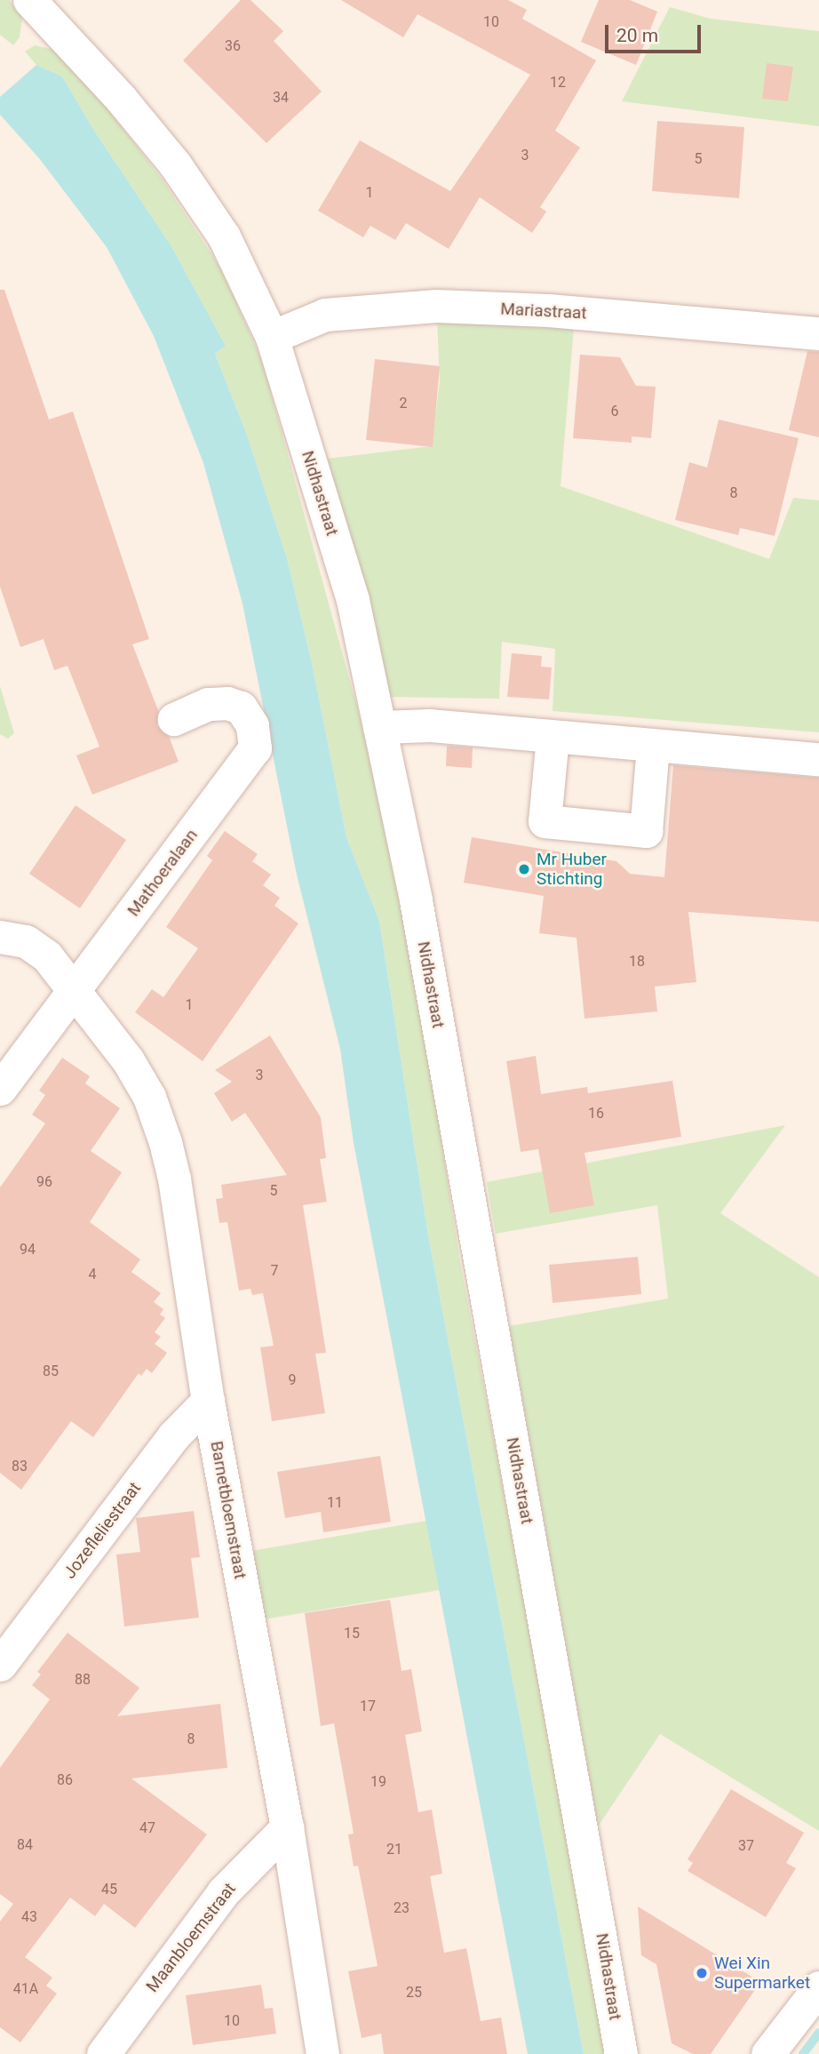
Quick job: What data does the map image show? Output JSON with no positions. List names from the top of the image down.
{
  "streets": {
    "street": [
      "Mariastraat",
      "Nidhastraat",
      "Mathoeralaan",
      "Barnetbloemstraat",
      "Jozefleliestraat",
      "Maanbloemstraat"
    ]
  },
  "crossings": [
    ["Mariastraat", "Nidhastraat"],
    ["Mathoeralaan", "Barnetbloemstraat"],
    ["Barnetbloemstraat", "Jozefleliestraat"],
    ["Barnetbloemstraat", "Maanbloemstraat"]
  ],
  "places": ["Mr Huber Stichting", "Wei Xin Supermarket"],
  "house_numbers": [
    "10",
    "36",
    "12",
    "34",
    "3",
    "5",
    "1",
    "2",
    "6",
    "8",
    "18",
    "1",
    "3",
    "16",
    "96",
    "5",
    "94",
    "7",
    "4",
    "85",
    "9",
    "83",
    "11",
    "15",
    "88",
    "17",
    "8",
    "86",
    "19",
    "47",
    "84",
    "37",
    "21",
    "45",
    "23",
    "43",
    "41A",
    "25",
    "10"
  ],
  "scale_bar": "20 m"
}
